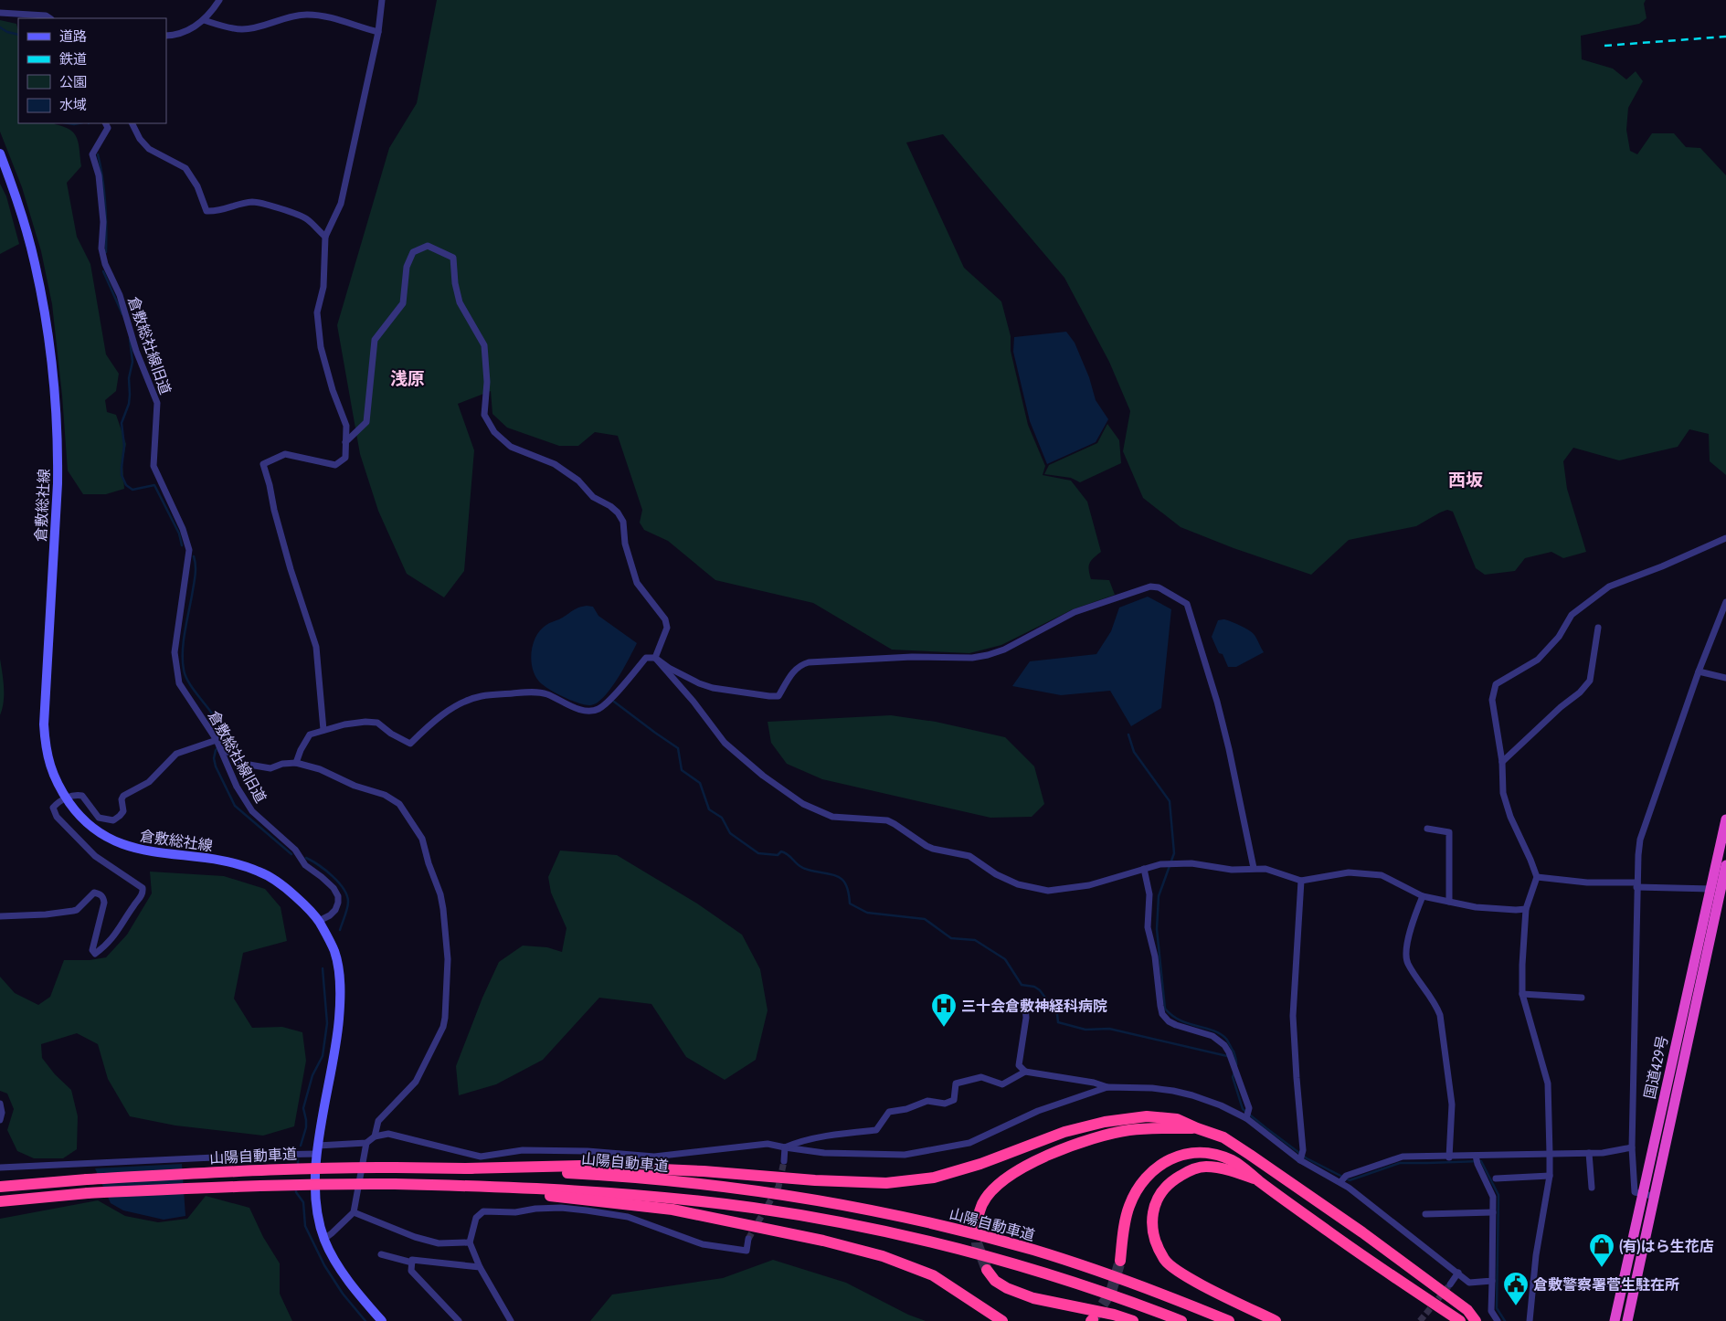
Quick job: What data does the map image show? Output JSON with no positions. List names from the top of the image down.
{
  "streets": {
    "highway": ["国道429号", "山陽自動車道"],
    "main road": ["倉敷総社線"],
    "street": ["倉敷総社線旧道"]
  },
  "crossings": [
    ["倉敷総社線旧道", "倉敷総社線"]
  ],
  "districts": ["浅原", "西坂"],
  "places": {
    "hospital": ["三十会倉敷神経科病院"],
    "shop": ["(有)はら生花店"],
    "public building": ["倉敷警察署菅生駐在所"]
  },
  "legend": [
    "道路",
    "鉄道",
    "公園",
    "水域"
  ]
}
